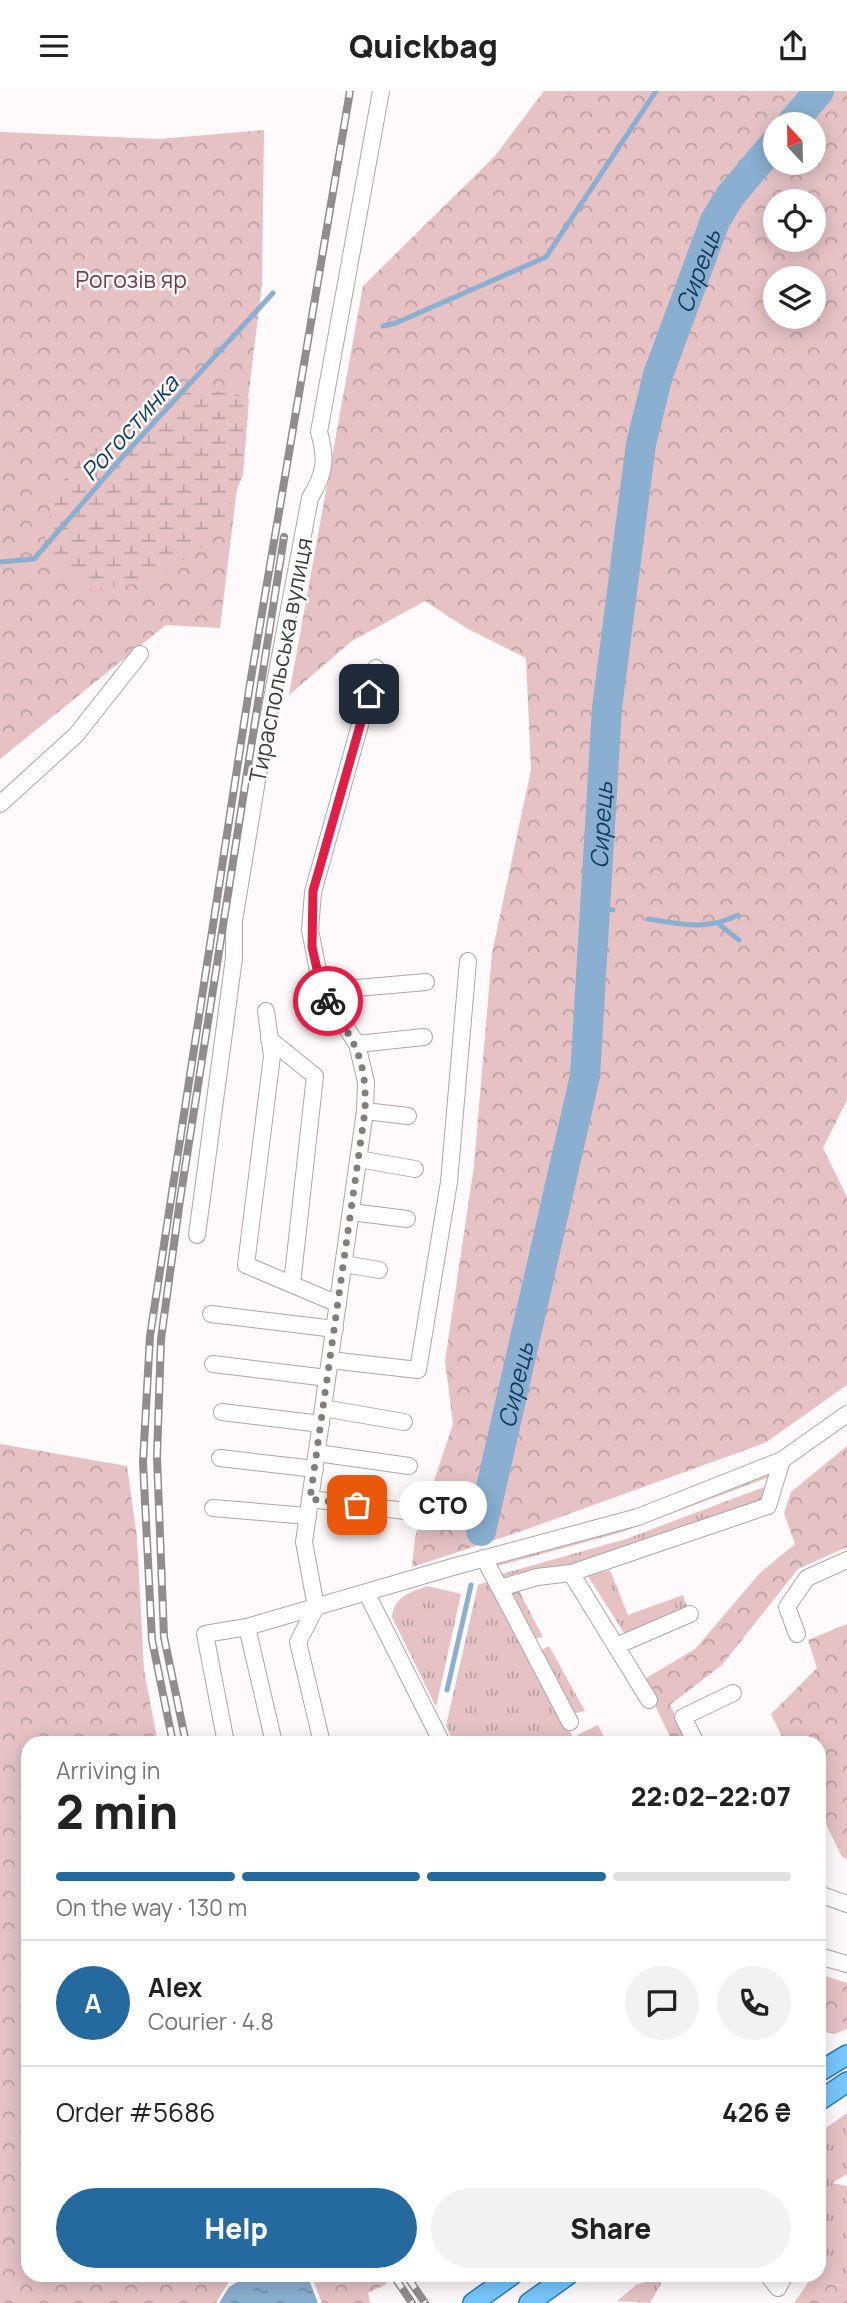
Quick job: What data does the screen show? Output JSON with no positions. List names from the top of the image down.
{
  "streets": {
    "street": ["Тираспольська вулиця"]
  },
  "water": ["Сирець", "Рогостинка"],
  "parks": ["Рогозів яр"],
  "places": ["СТО"],
  "north": "top",
  "page": {
    "header": "Quickbag",
    "bubble": "СТО",
    "heading": ["2 min", "Arriving in", "22:02–22:07"],
    "panel": [
      "Alex",
      "Courier · 4.8",
      "Order #5686",
      "426 ₴"
    ],
    "bar": "On the way · 130 m",
    "round": "A",
    "buttons": ["Help", "Share"]
  }
}
